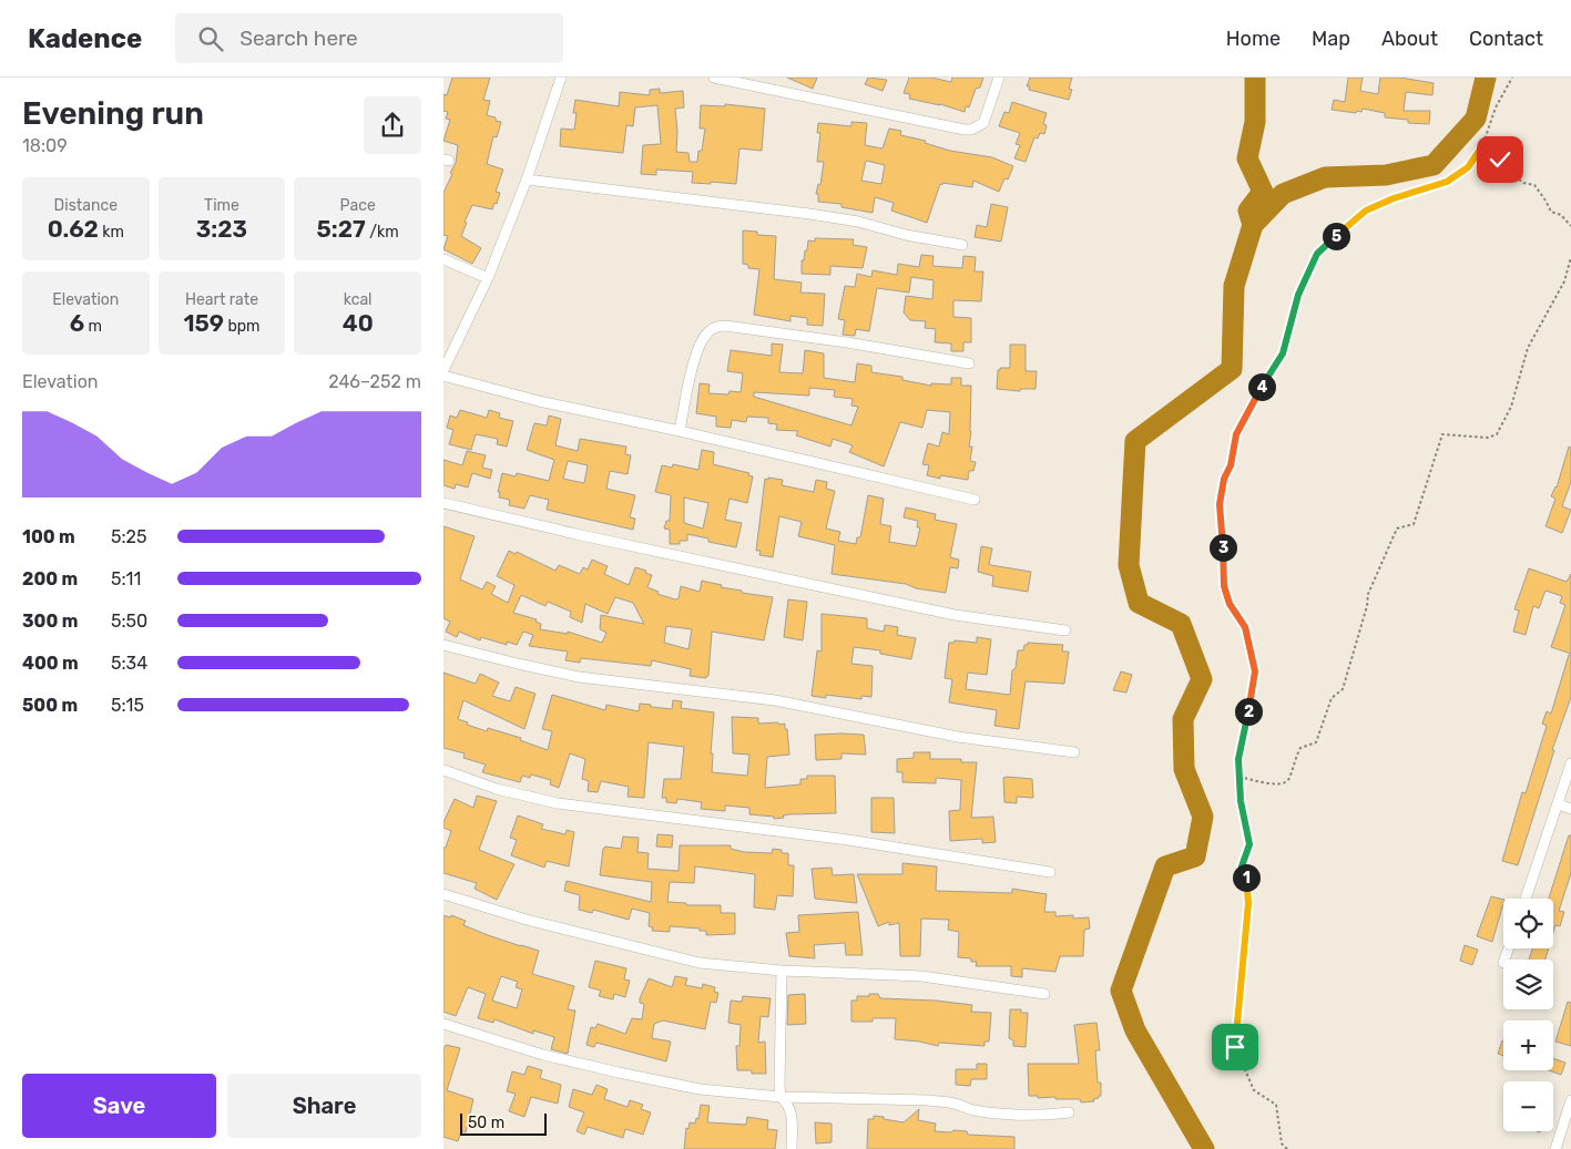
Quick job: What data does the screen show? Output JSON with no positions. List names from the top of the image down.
{
  "scale_bar": "50 m",
  "page": {
    "header": "Kadence",
    "search": "Search here",
    "nav": [
      "Home",
      "Map",
      "About",
      "Contact"
    ],
    "heading": ["Evening run", "18:09"],
    "stats": [
      ["Distance", "0.62 km"],
      ["Time", "3:23"],
      ["Pace", "5:27 /km"],
      ["Elevation", "6 m"],
      ["Heart rate", "159 bpm"],
      ["kcal", "40"]
    ],
    "pins": [
      "5",
      "4",
      "3",
      "2",
      "1"
    ],
    "chart": ["Elevation", "246–252 m"],
    "list": [
      {
        "name": "100 m",
        "note": "5:25"
      },
      {
        "name": "200 m",
        "note": "5:11"
      },
      {
        "name": "300 m",
        "note": "5:50"
      },
      {
        "name": "400 m",
        "note": "5:34"
      },
      {
        "name": "500 m",
        "note": "5:15"
      }
    ],
    "map_buttons": ["+", "−"],
    "buttons": ["Save", "Share"],
    "scale": "50 m"
  }
}
